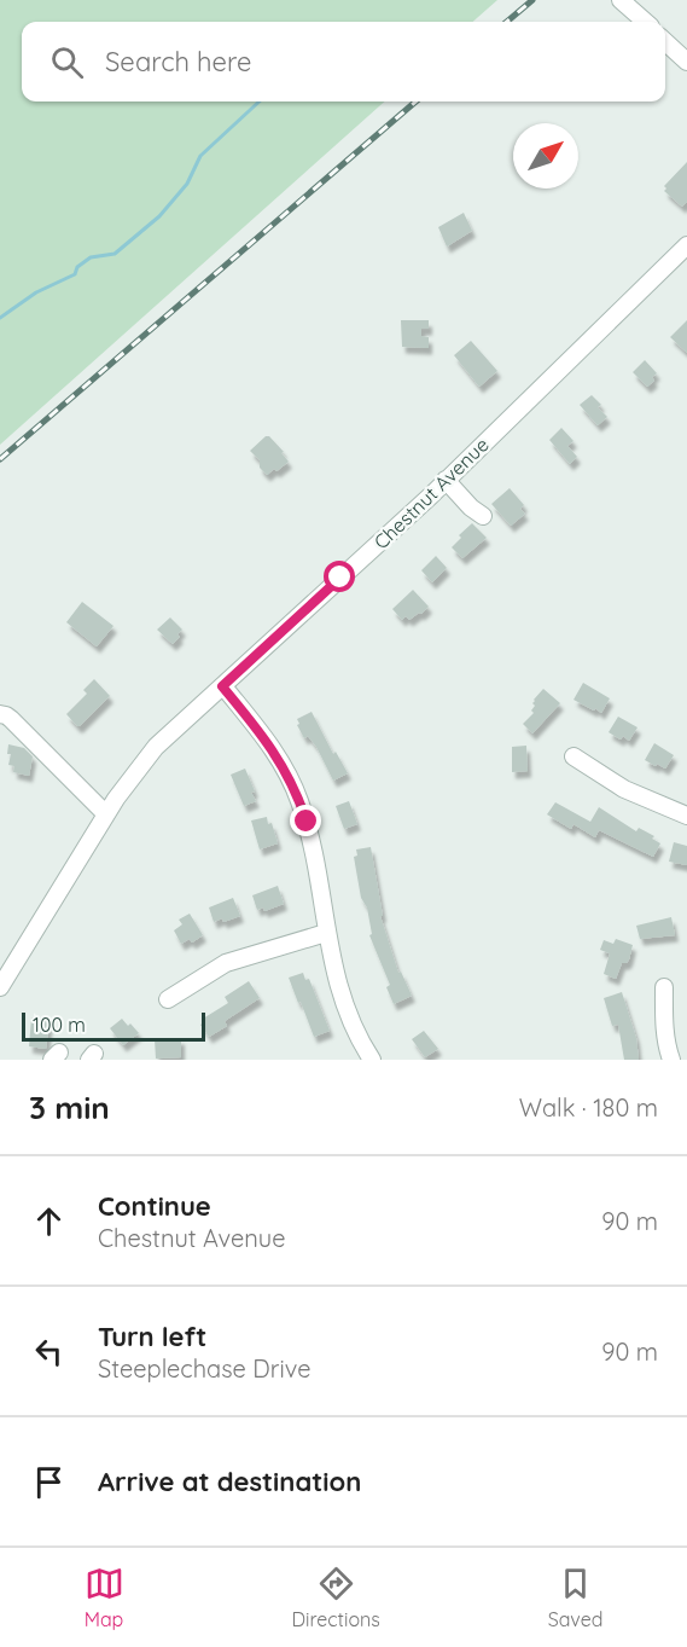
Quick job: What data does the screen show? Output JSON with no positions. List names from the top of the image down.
{
  "streets": {
    "street": ["Chestnut Avenue"]
  },
  "scale_bar": "100 m",
  "north": "top right",
  "page": {
    "search": "Search here",
    "scale": "100 m",
    "heading": ["3 min", "Walk · 180 m"],
    "list": [
      ["Continue", "Chestnut Avenue", "90 m"],
      ["Turn left", "Steeplechase Drive", "90 m"],
      "Arrive at destination"
    ],
    "nav": ["Map", "Directions", "Saved"]
  }
}
